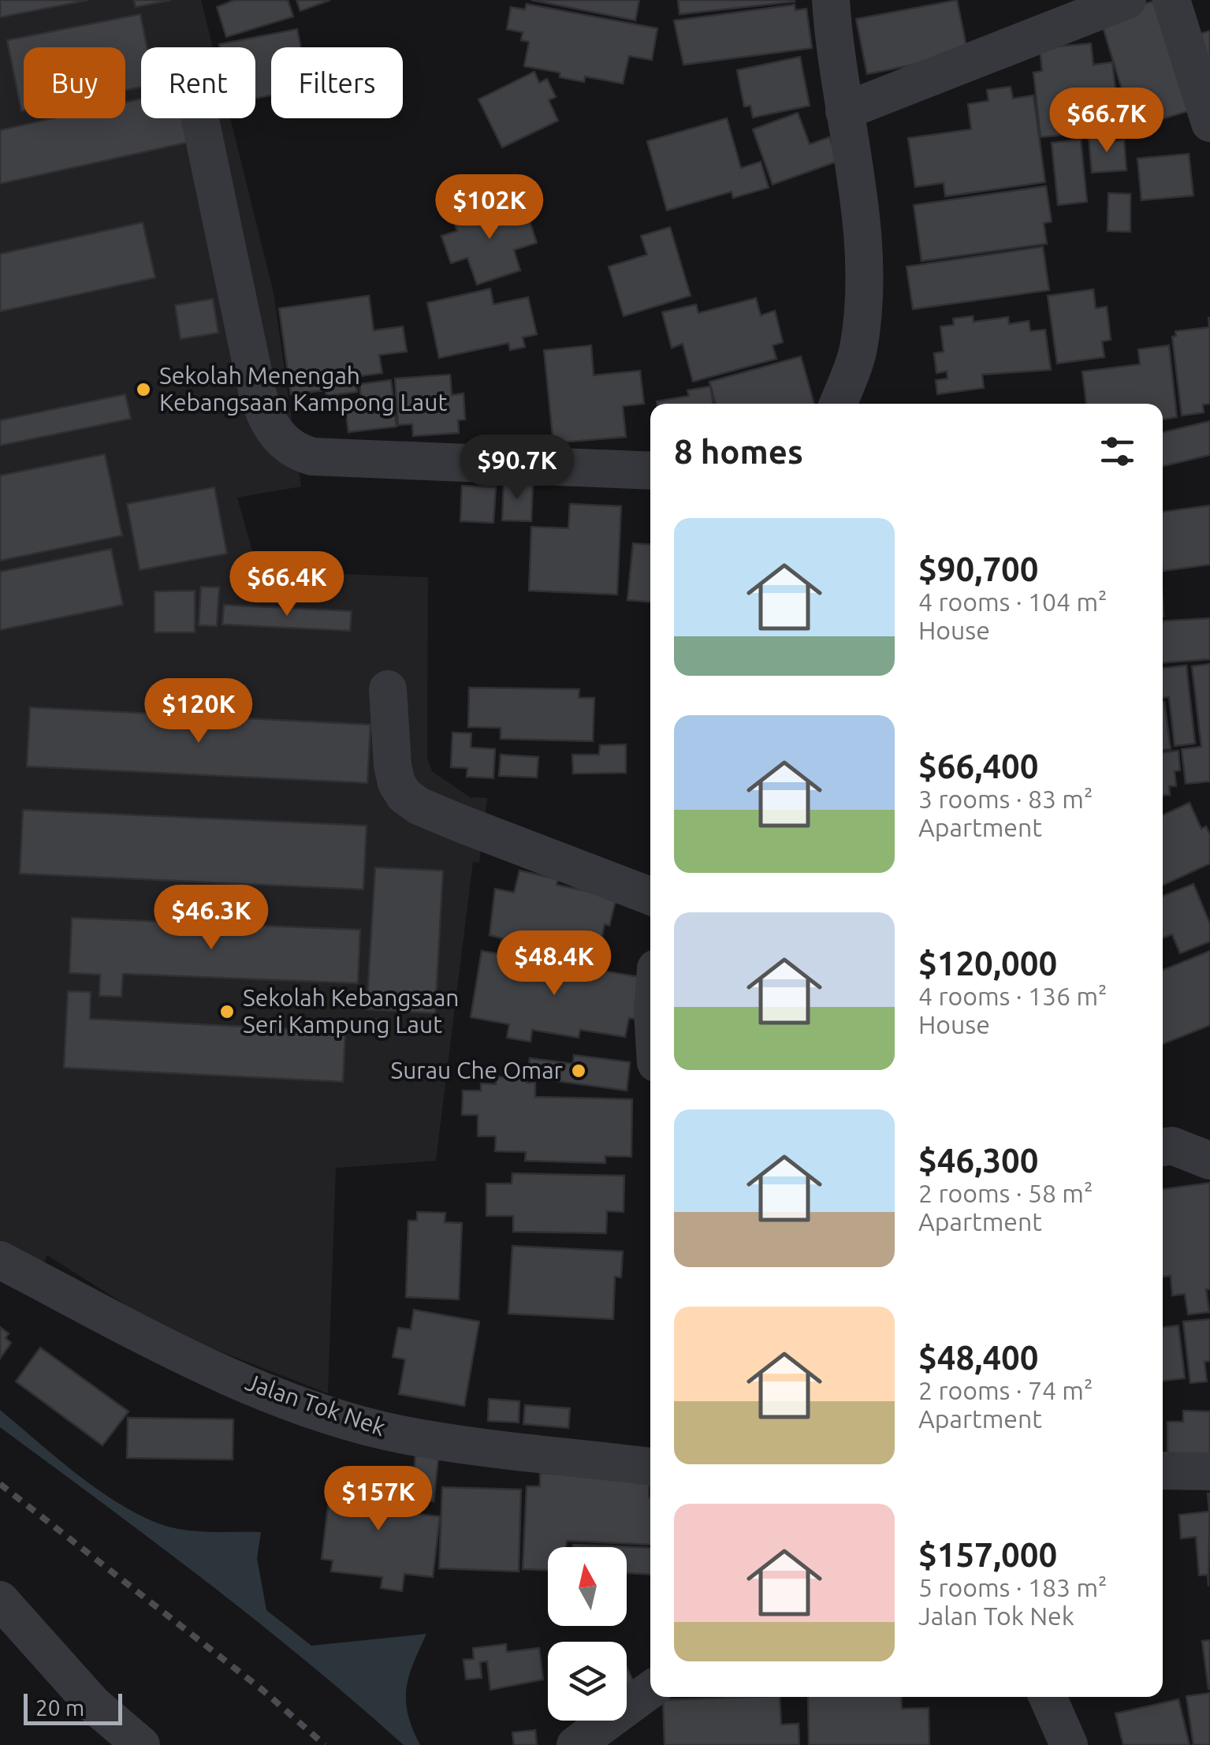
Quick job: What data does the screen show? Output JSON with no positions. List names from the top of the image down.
{
  "streets": {
    "street": ["Jalan Tok Nek"]
  },
  "places": ["Sekolah Menengah Kebangsaan Kampong Laut", "Sekolah Kebangsaan Seri Kampung Laut", "Surau Che Omar"],
  "scale_bar": "20 m",
  "north": "top",
  "page": {
    "chip": ["Buy", "Rent", "Filters"],
    "price": [
      "$66.7K",
      "$102K",
      "$90.7K",
      "$66.4K",
      "$120K",
      "$46.3K",
      "$48.4K",
      "$157K"
    ],
    "heading": "8 homes",
    "list": [
      {
        "name": "$90,700",
        "note": "4 rooms · 104 m² · House"
      },
      {
        "name": "$66,400",
        "note": "3 rooms · 83 m² · Apartment"
      },
      {
        "name": "$120,000",
        "note": "4 rooms · 136 m² · House"
      },
      {
        "name": "$46,300",
        "note": "2 rooms · 58 m² · Apartment"
      },
      {
        "name": "$48,400",
        "note": "2 rooms · 74 m² · Apartment"
      },
      {
        "name": "$157,000",
        "note": "5 rooms · 183 m² · Jalan Tok Nek"
      }
    ],
    "scale": "20 m"
  }
}
